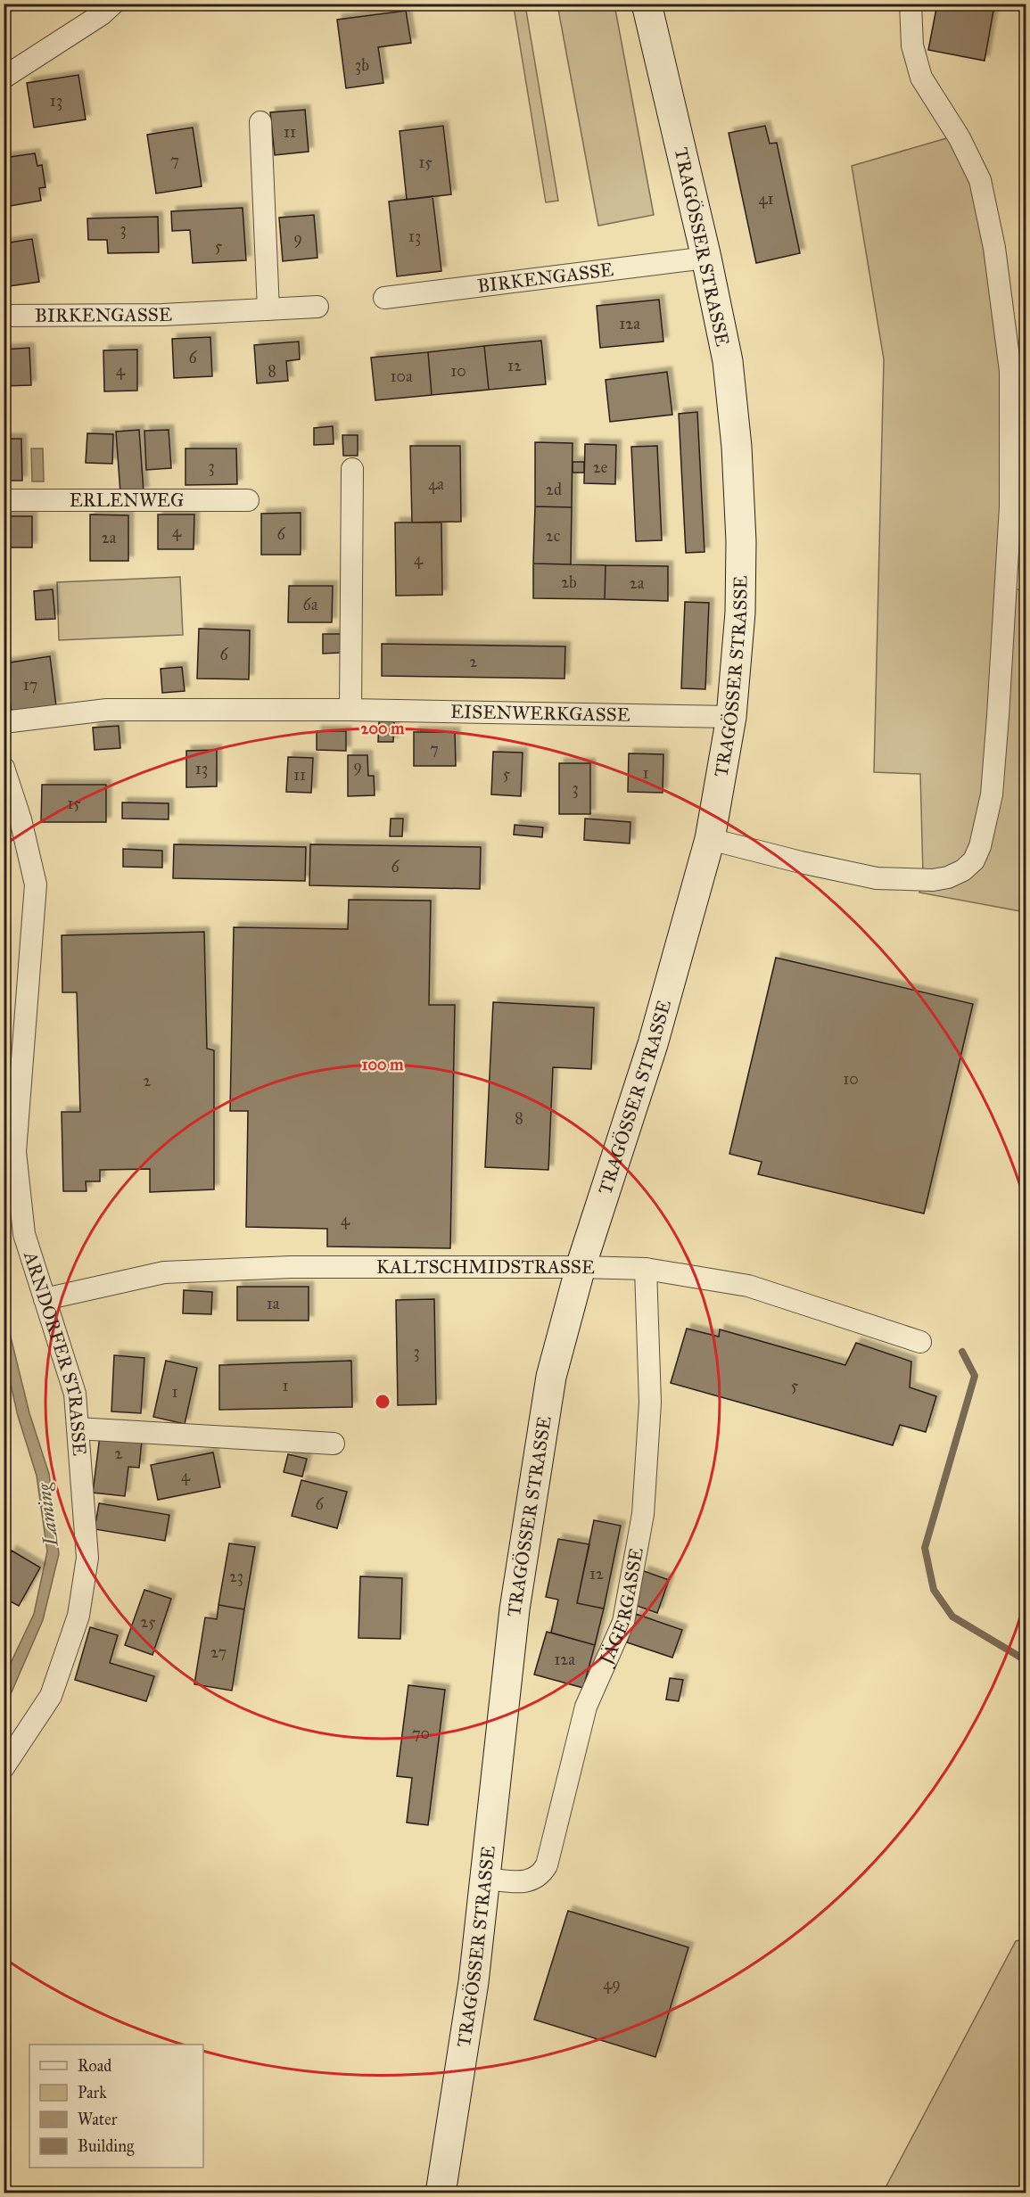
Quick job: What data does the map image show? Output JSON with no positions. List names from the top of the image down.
{
  "streets": {
    "main road": ["TRAGÖSSER STRASSE"],
    "street": [
      "BIRKENGASSE",
      "ERLENWEG",
      "EISENWERKGASSE",
      "KALTSCHMIDSTRASSE",
      "ARNDORFER STRASSE",
      "JÄGERGASSE"
    ]
  },
  "crossings": [
    ["TRAGÖSSER STRASSE", "BIRKENGASSE"],
    ["TRAGÖSSER STRASSE", "EISENWERKGASSE"],
    ["TRAGÖSSER STRASSE", "KALTSCHMIDSTRASSE"],
    ["TRAGÖSSER STRASSE", "JÄGERGASSE"],
    ["KALTSCHMIDSTRASSE", "ARNDORFER STRASSE"],
    ["KALTSCHMIDSTRASSE", "JÄGERGASSE"]
  ],
  "water": ["Laming"],
  "house_numbers": [
    "3b",
    "13",
    "11",
    "7",
    "15",
    "41",
    "3",
    "13",
    "9",
    "5",
    "12a",
    "6",
    "12",
    "4",
    "8",
    "10",
    "10a",
    "3",
    "2e",
    "4a",
    "2d",
    "4",
    "6",
    "2c",
    "2a",
    "4",
    "2b",
    "2a",
    "6a",
    "6",
    "2",
    "17",
    "7",
    "9",
    "13",
    "1",
    "5",
    "11",
    "3",
    "15",
    "6",
    "10",
    "2",
    "8",
    "4",
    "1a",
    "3",
    "1",
    "5",
    "1",
    "2",
    "4",
    "6",
    "12",
    "23",
    "25",
    "27",
    "12a",
    "70",
    "49"
  ],
  "legend": [
    "Road",
    "Park",
    "Water",
    "Building"
  ],
  "rings": ["200 m", "100 m"]
}
